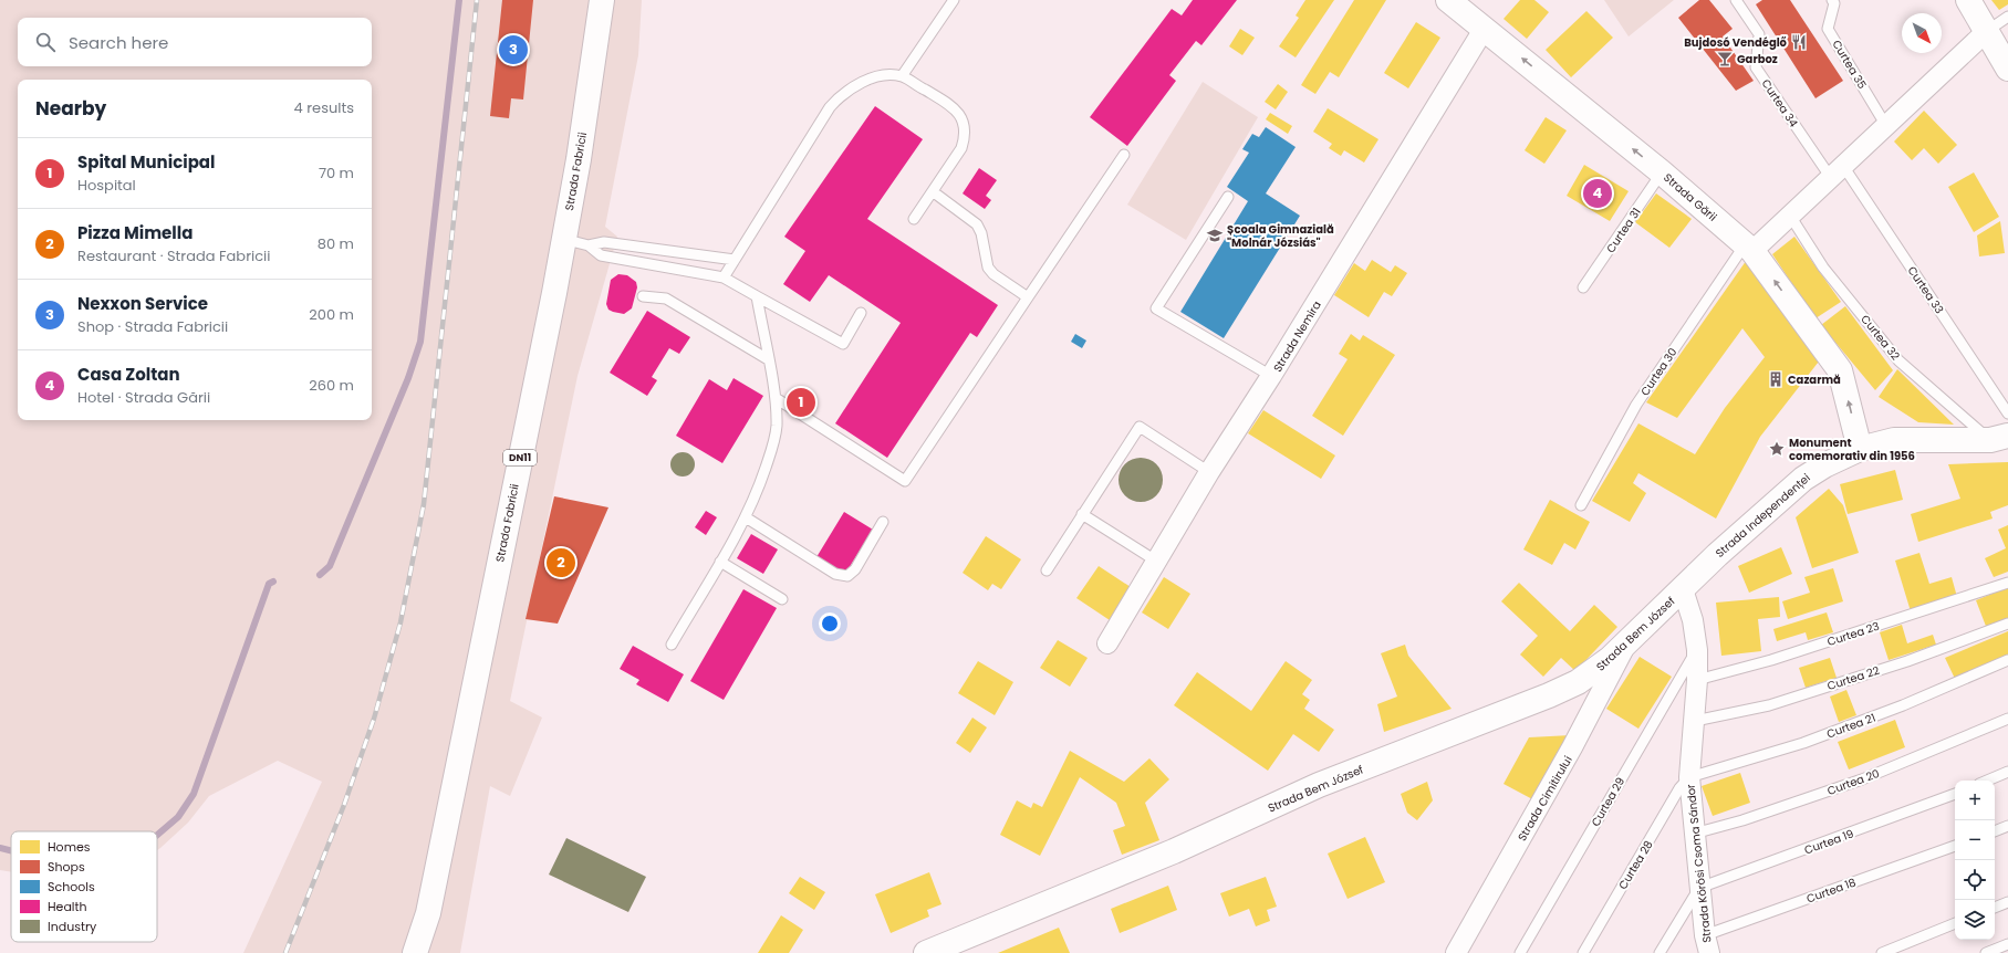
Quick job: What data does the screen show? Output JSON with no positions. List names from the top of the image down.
{
  "streets": {
    "main road": [
      "Strada Fabricii",
      "Strada Gării",
      "DN11",
      "Strada Independenței",
      "Strada Bem József"
    ],
    "street": ["Strada Nemira", "Strada Cimitirului", "Strada Kőrösi Csoma Sándor"],
    "lane": [
      "Curtea 35",
      "Curtea 34",
      "Curtea 31",
      "Curtea 33",
      "Curtea 32",
      "Curtea 30",
      "Curtea 23",
      "Curtea 22",
      "Curtea 21",
      "Curtea 20",
      "Curtea 29",
      "Curtea 19",
      "Curtea 28",
      "Curtea 18"
    ]
  },
  "crossings": [
    ["Curtea 34", "Curtea 33"],
    ["Strada Gării", "Curtea 31"],
    ["Strada Gării", "Strada Nemira"],
    ["Strada Gării", "Curtea 30"],
    ["Strada Gării", "Strada Independenței"],
    ["Curtea 32", "Strada Independenței"],
    ["Strada Independenței", "Strada Bem József"],
    ["Strada Independenței", "Strada Kőrösi Csoma Sándor"],
    ["Strada Bem József", "Strada Cimitirului"],
    ["Strada Bem József", "Strada Kőrösi Csoma Sándor"],
    ["Curtea 23", "Strada Kőrösi Csoma Sándor"],
    ["Curtea 22", "Strada Kőrösi Csoma Sándor"],
    ["Curtea 21", "Strada Kőrösi Csoma Sándor"],
    ["Curtea 21", "Curtea 28"],
    ["Curtea 20", "Strada Kőrösi Csoma Sándor"],
    ["Curtea 29", "Strada Kőrösi Csoma Sándor"],
    ["Curtea 19", "Strada Kőrösi Csoma Sándor"],
    ["Strada Kőrösi Csoma Sándor", "Curtea 28"],
    ["Strada Kőrösi Csoma Sándor", "Curtea 18"]
  ],
  "one_way": ["Strada Gării"],
  "places": {
    "restaurant": ["Bujdosó Vendéglő"],
    "bar": ["Garboz"],
    "school or university": ["Școala Gimnazială \"Molnár Józsiás\""],
    "building": ["Cazarmă"],
    "place": ["Monument comemorativ din 1956"]
  },
  "legend": [
    "Homes",
    "Shops",
    "Schools",
    "Health",
    "Industry"
  ],
  "north": "bottom right",
  "page": {
    "search": "Search here",
    "pins": [
      "3",
      "4",
      "1",
      "2"
    ],
    "heading": ["Nearby", "4 results"],
    "list": [
      {
        "mark": "1",
        "name": "Spital Municipal",
        "note": "Hospital",
        "value": "70 m"
      },
      {
        "mark": "2",
        "name": "Pizza Mimella",
        "note": "Restaurant · Strada Fabricii",
        "value": "80 m"
      },
      {
        "mark": "3",
        "name": "Nexxon Service",
        "note": "Shop · Strada Fabricii",
        "value": "200 m"
      },
      {
        "mark": "4",
        "name": "Casa Zoltan",
        "note": "Hotel · Strada Gării",
        "value": "260 m"
      }
    ],
    "map_buttons": ["+", "−"]
  }
}
